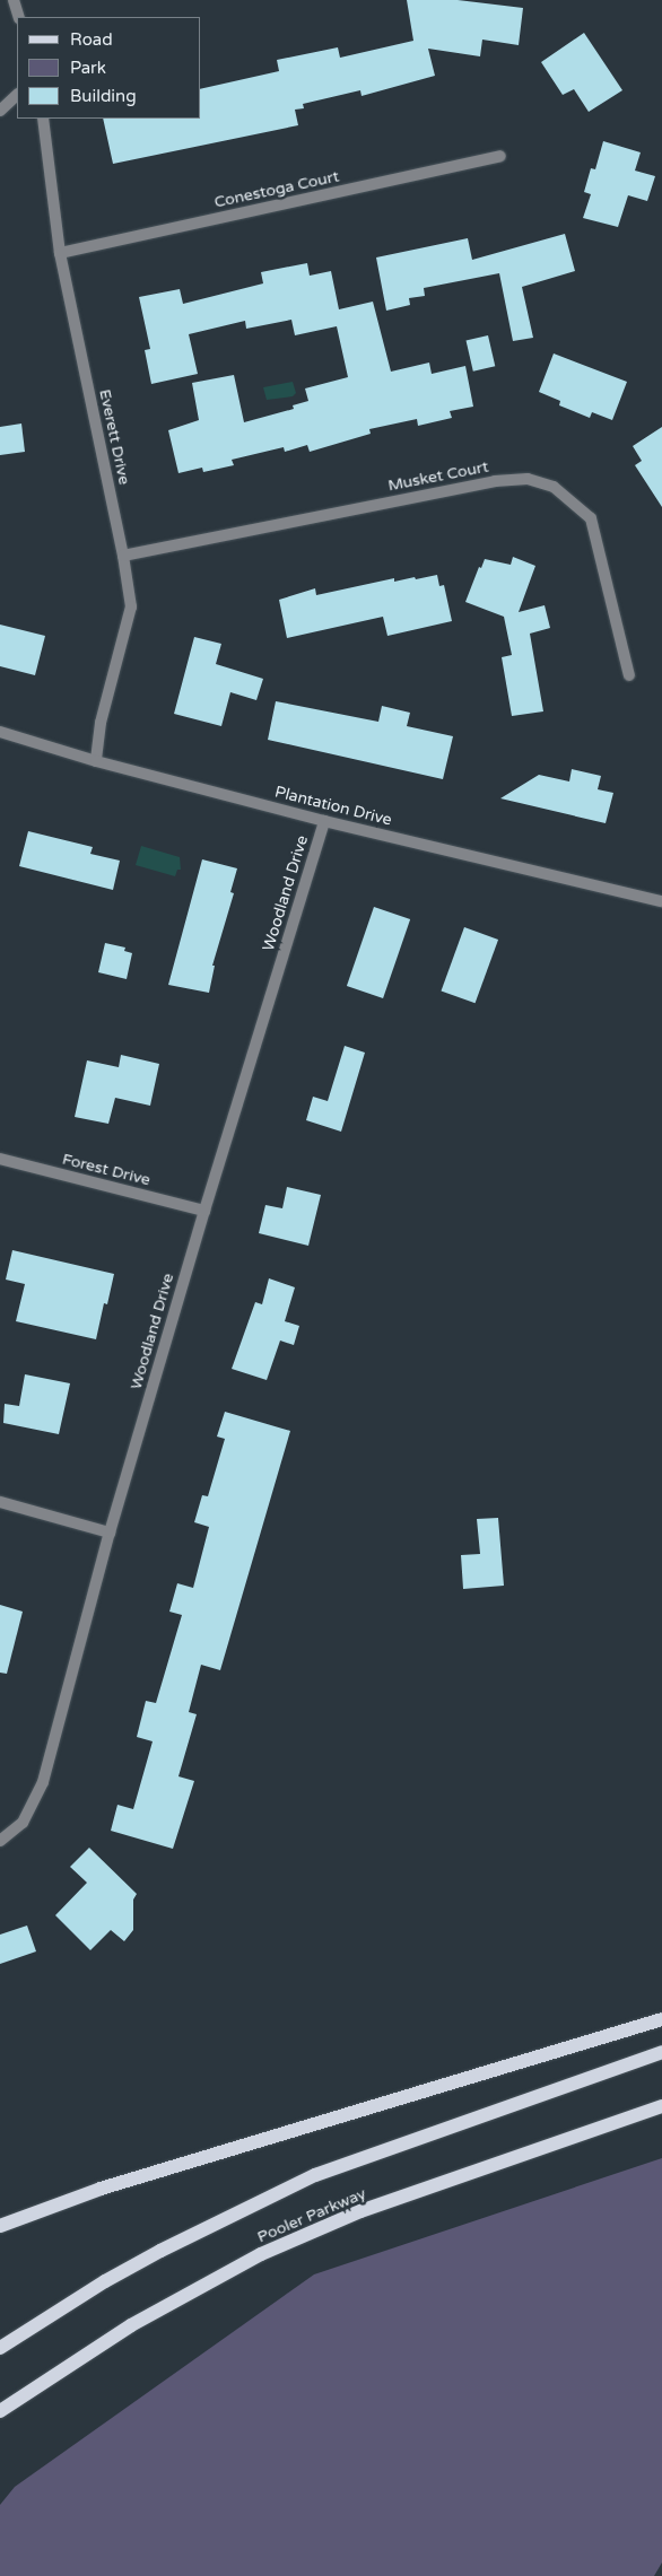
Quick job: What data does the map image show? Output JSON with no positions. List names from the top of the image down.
{
  "streets": {
    "main road": ["Pooler Parkway"],
    "street": [
      "Conestoga Court",
      "Everett Drive",
      "Musket Court",
      "Plantation Drive",
      "Woodland Drive",
      "Forest Drive"
    ]
  },
  "crossings": [
    ["Conestoga Court", "Everett Drive"],
    ["Everett Drive", "Musket Court"],
    ["Everett Drive", "Plantation Drive"],
    ["Plantation Drive", "Woodland Drive"],
    ["Woodland Drive", "Forest Drive"]
  ],
  "legend": ["Road", "Park", "Building"]
}
